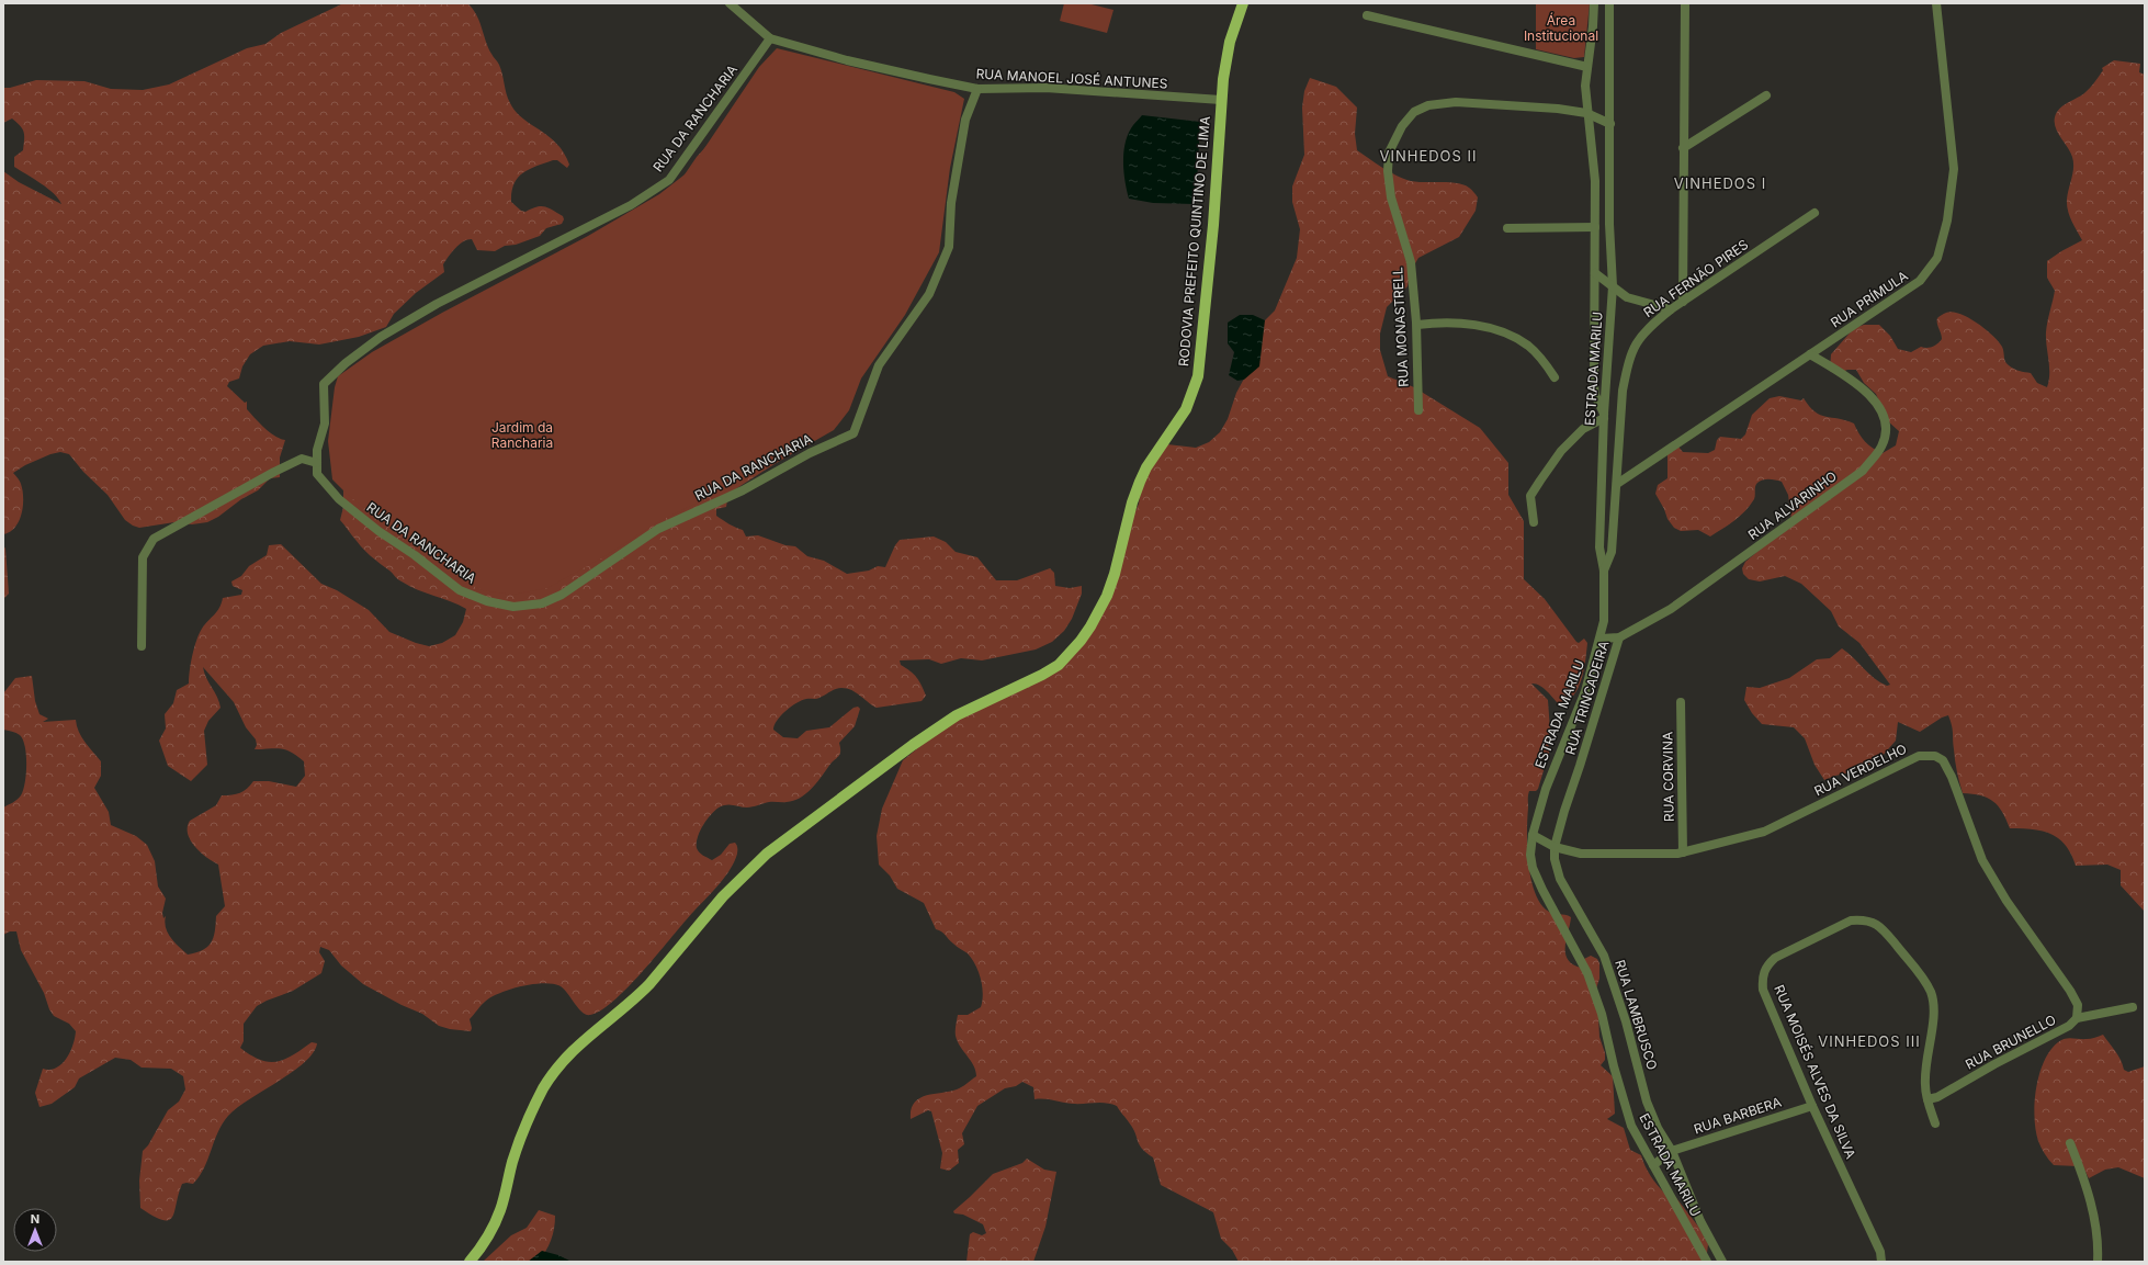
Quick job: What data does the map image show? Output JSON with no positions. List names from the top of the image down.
{
  "streets": {
    "main road": ["RODOVIA PREFEITO QUINTINO DE LIMA"],
    "street": [
      "RUA MANOEL JOSÉ ANTUNES",
      "RUA DA RANCHARIA",
      "RUA FERNÃO PIRES",
      "RUA PRÍMULA",
      "RUA MONASTRELL",
      "ESTRADA MARILU",
      "RUA ALVARINHO",
      "RUA TRINCADEIRA",
      "RUA VERDELHO",
      "RUA CORVINA",
      "RUA LAMBRUSCO",
      "RUA BRUNELLO",
      "RUA MOISÉS ALVES DA SILVA",
      "RUA BARBERA"
    ]
  },
  "crossings": [
    ["RUA MANOEL JOSÉ ANTUNES", "RUA DA RANCHARIA"],
    ["RUA MANOEL JOSÉ ANTUNES", "RODOVIA PREFEITO QUINTINO DE LIMA"],
    ["RUA FERNÃO PIRES", "RUA PRÍMULA"],
    ["RUA FERNÃO PIRES", "ESTRADA MARILU"],
    ["RUA PRÍMULA", "RUA ALVARINHO"],
    ["RUA MONASTRELL", "ESTRADA MARILU"],
    ["ESTRADA MARILU", "RUA ALVARINHO"],
    ["ESTRADA MARILU", "RUA VERDELHO"],
    ["ESTRADA MARILU", "RUA BARBERA"],
    ["RUA ALVARINHO", "RUA TRINCADEIRA"],
    ["RUA TRINCADEIRA", "RUA LAMBRUSCO"],
    ["RUA VERDELHO", "RUA CORVINA"],
    ["RUA VERDELHO", "RUA LAMBRUSCO"],
    ["RUA VERDELHO", "RUA BRUNELLO"],
    ["RUA LAMBRUSCO", "RUA BARBERA"],
    ["RUA BRUNELLO", "RUA MOISÉS ALVES DA SILVA"],
    ["RUA MOISÉS ALVES DA SILVA", "RUA BARBERA"]
  ],
  "districts": ["VINHEDOS II", "VINHEDOS I", "VINHEDOS III"],
  "parks": ["Área Institucional", "Jardim da Rancharia"],
  "north": "top"
}
